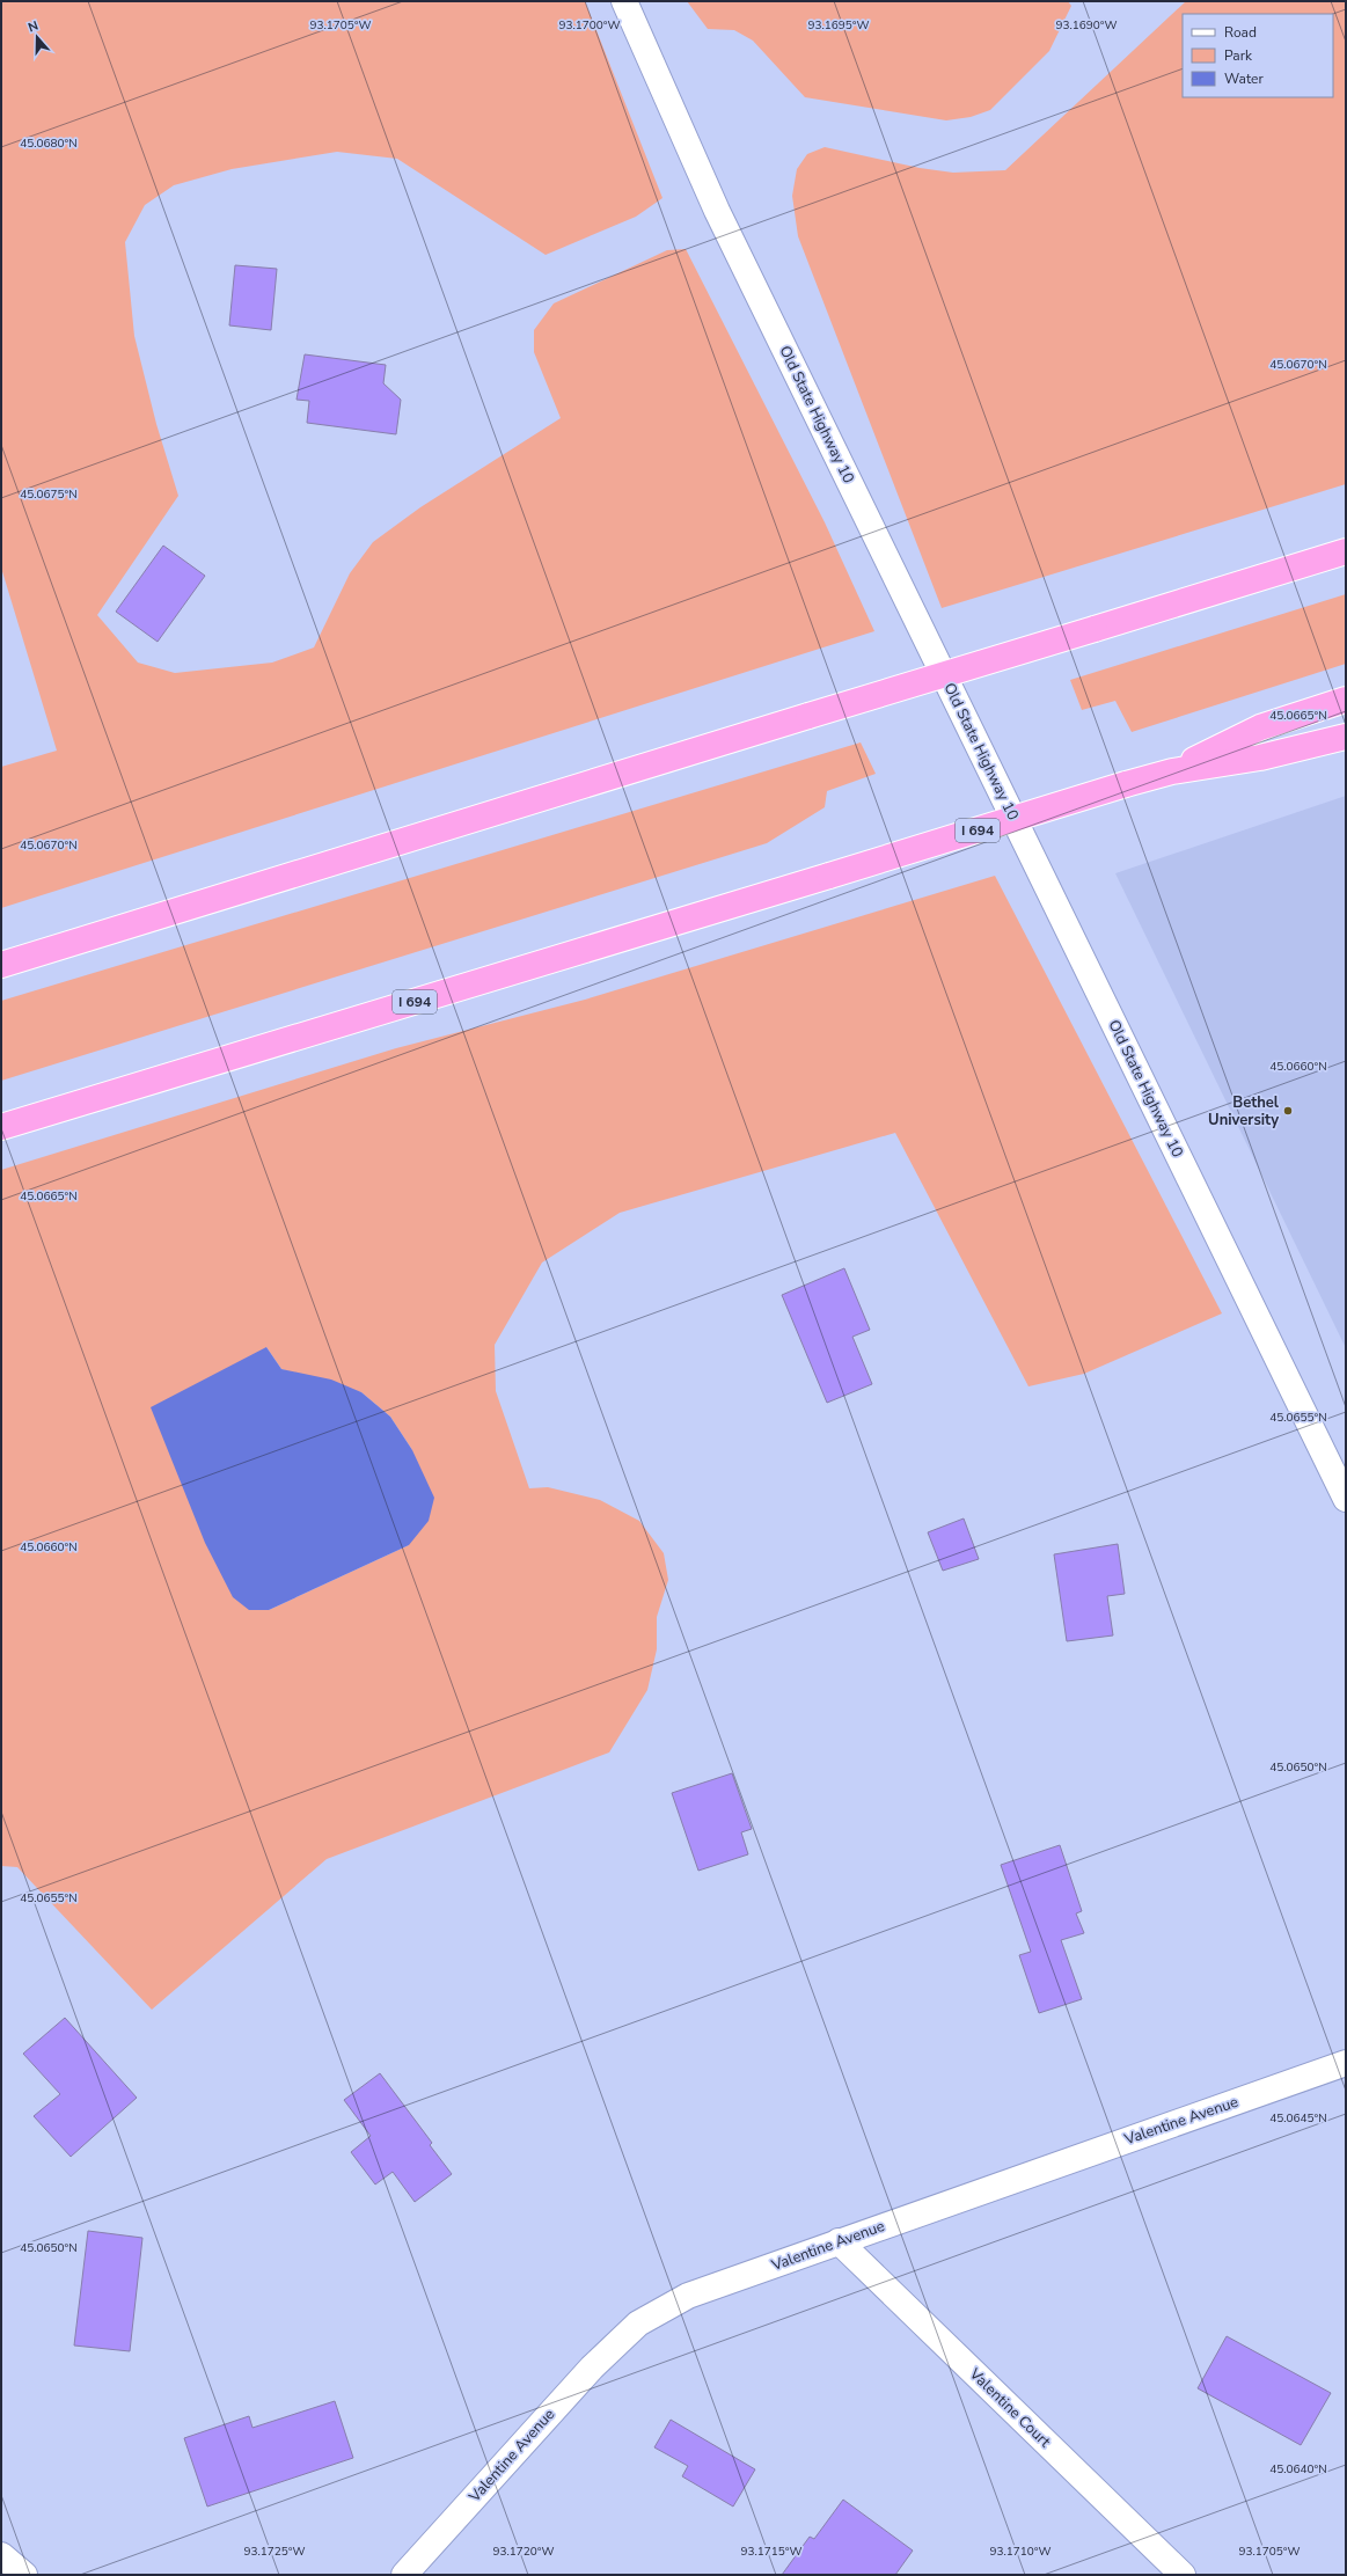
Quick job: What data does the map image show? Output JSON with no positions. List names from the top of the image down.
{
  "streets": {
    "highway": ["I 694"],
    "street": ["Old State Highway 10", "Valentine Avenue", "Valentine Court"]
  },
  "crossings": [
    ["Valentine Avenue", "Valentine Court"]
  ],
  "places": ["Bethel University"],
  "legend": ["Road", "Park", "Water"],
  "north": "top",
  "coordinates": [
    "93.1705°W",
    "93.1700°W",
    "93.1695°W",
    "93.1690°W",
    "45.0680°N",
    "45.0670°N",
    "45.0675°N",
    "45.0665°N",
    "45.0660°N",
    "45.0655°N",
    "45.0650°N",
    "45.0645°N",
    "45.0640°N",
    "93.1725°W",
    "93.1720°W",
    "93.1715°W",
    "93.1710°W"
  ]
}
